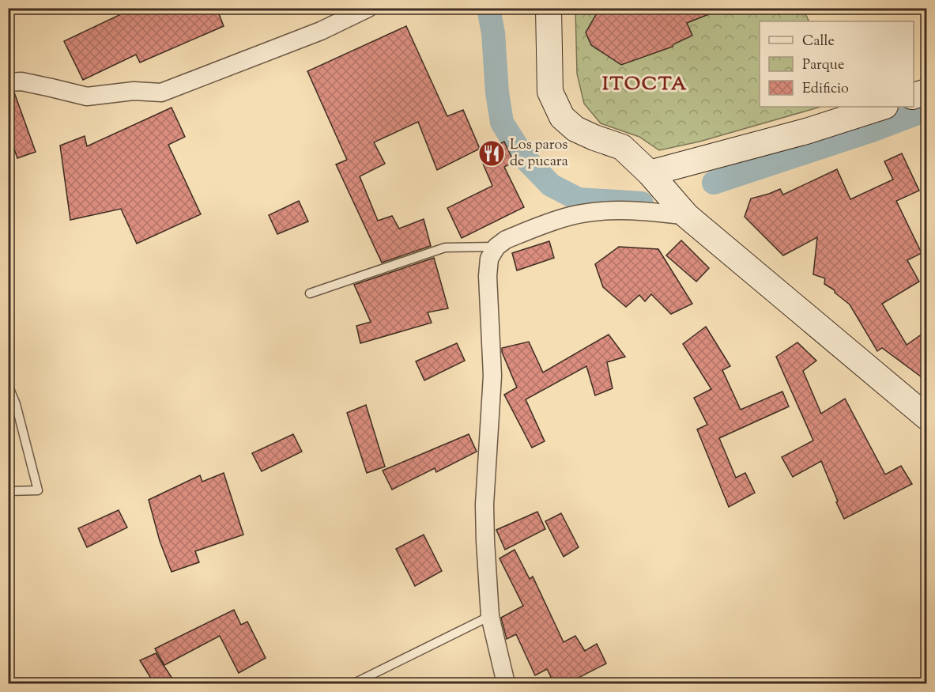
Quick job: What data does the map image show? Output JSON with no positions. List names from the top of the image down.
{
  "districts": ["ITOCTA"],
  "places": {
    "restaurant": ["Los paros de pucara"]
  },
  "legend": ["Calle", "Parque", "Edificio"]
}
